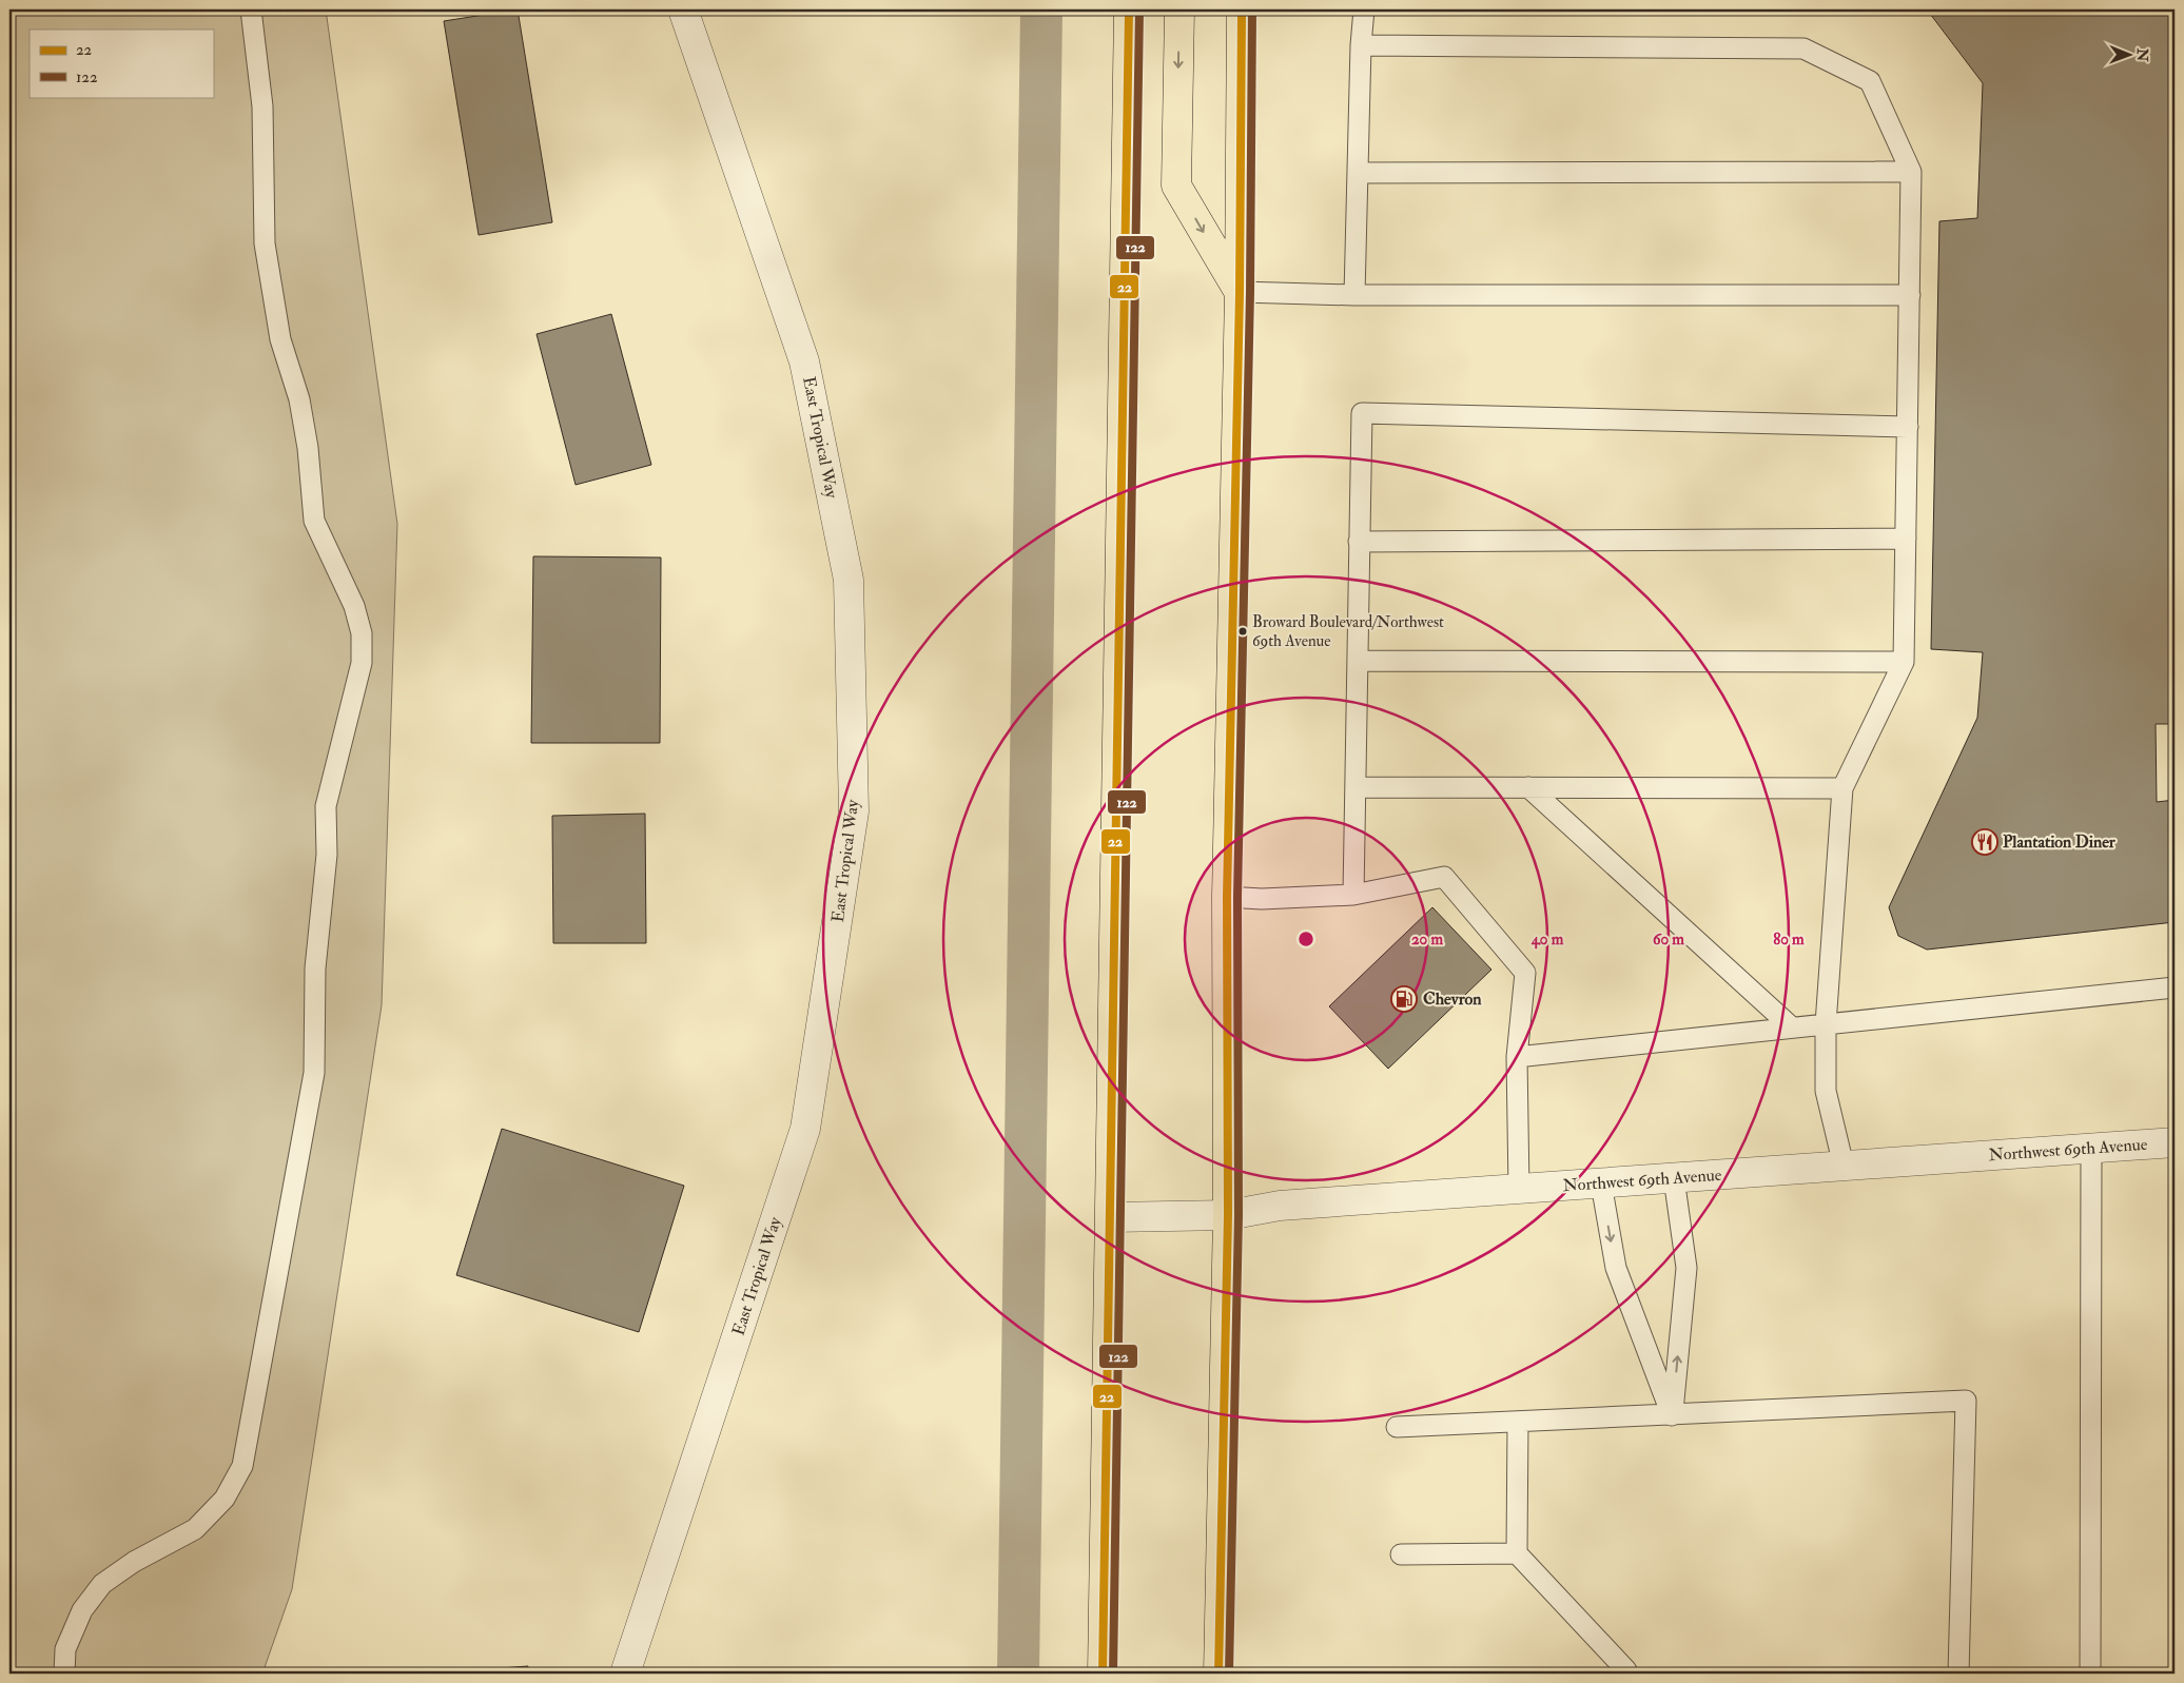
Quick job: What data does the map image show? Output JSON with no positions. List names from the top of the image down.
{
  "streets": {
    "street": ["East Tropical Way", "Northwest 69th Avenue"]
  },
  "places": {
    "other": ["Broward Boulevard/Northwest 69th Avenue"],
    "restaurant": ["Plantation Diner"],
    "fuel station": ["Chevron"]
  },
  "lines": ["transit line 22", "transit line 122"],
  "legend": ["22", "122"],
  "north": "right",
  "rings": [
    "20 m",
    "40 m",
    "60 m",
    "80 m"
  ]
}
